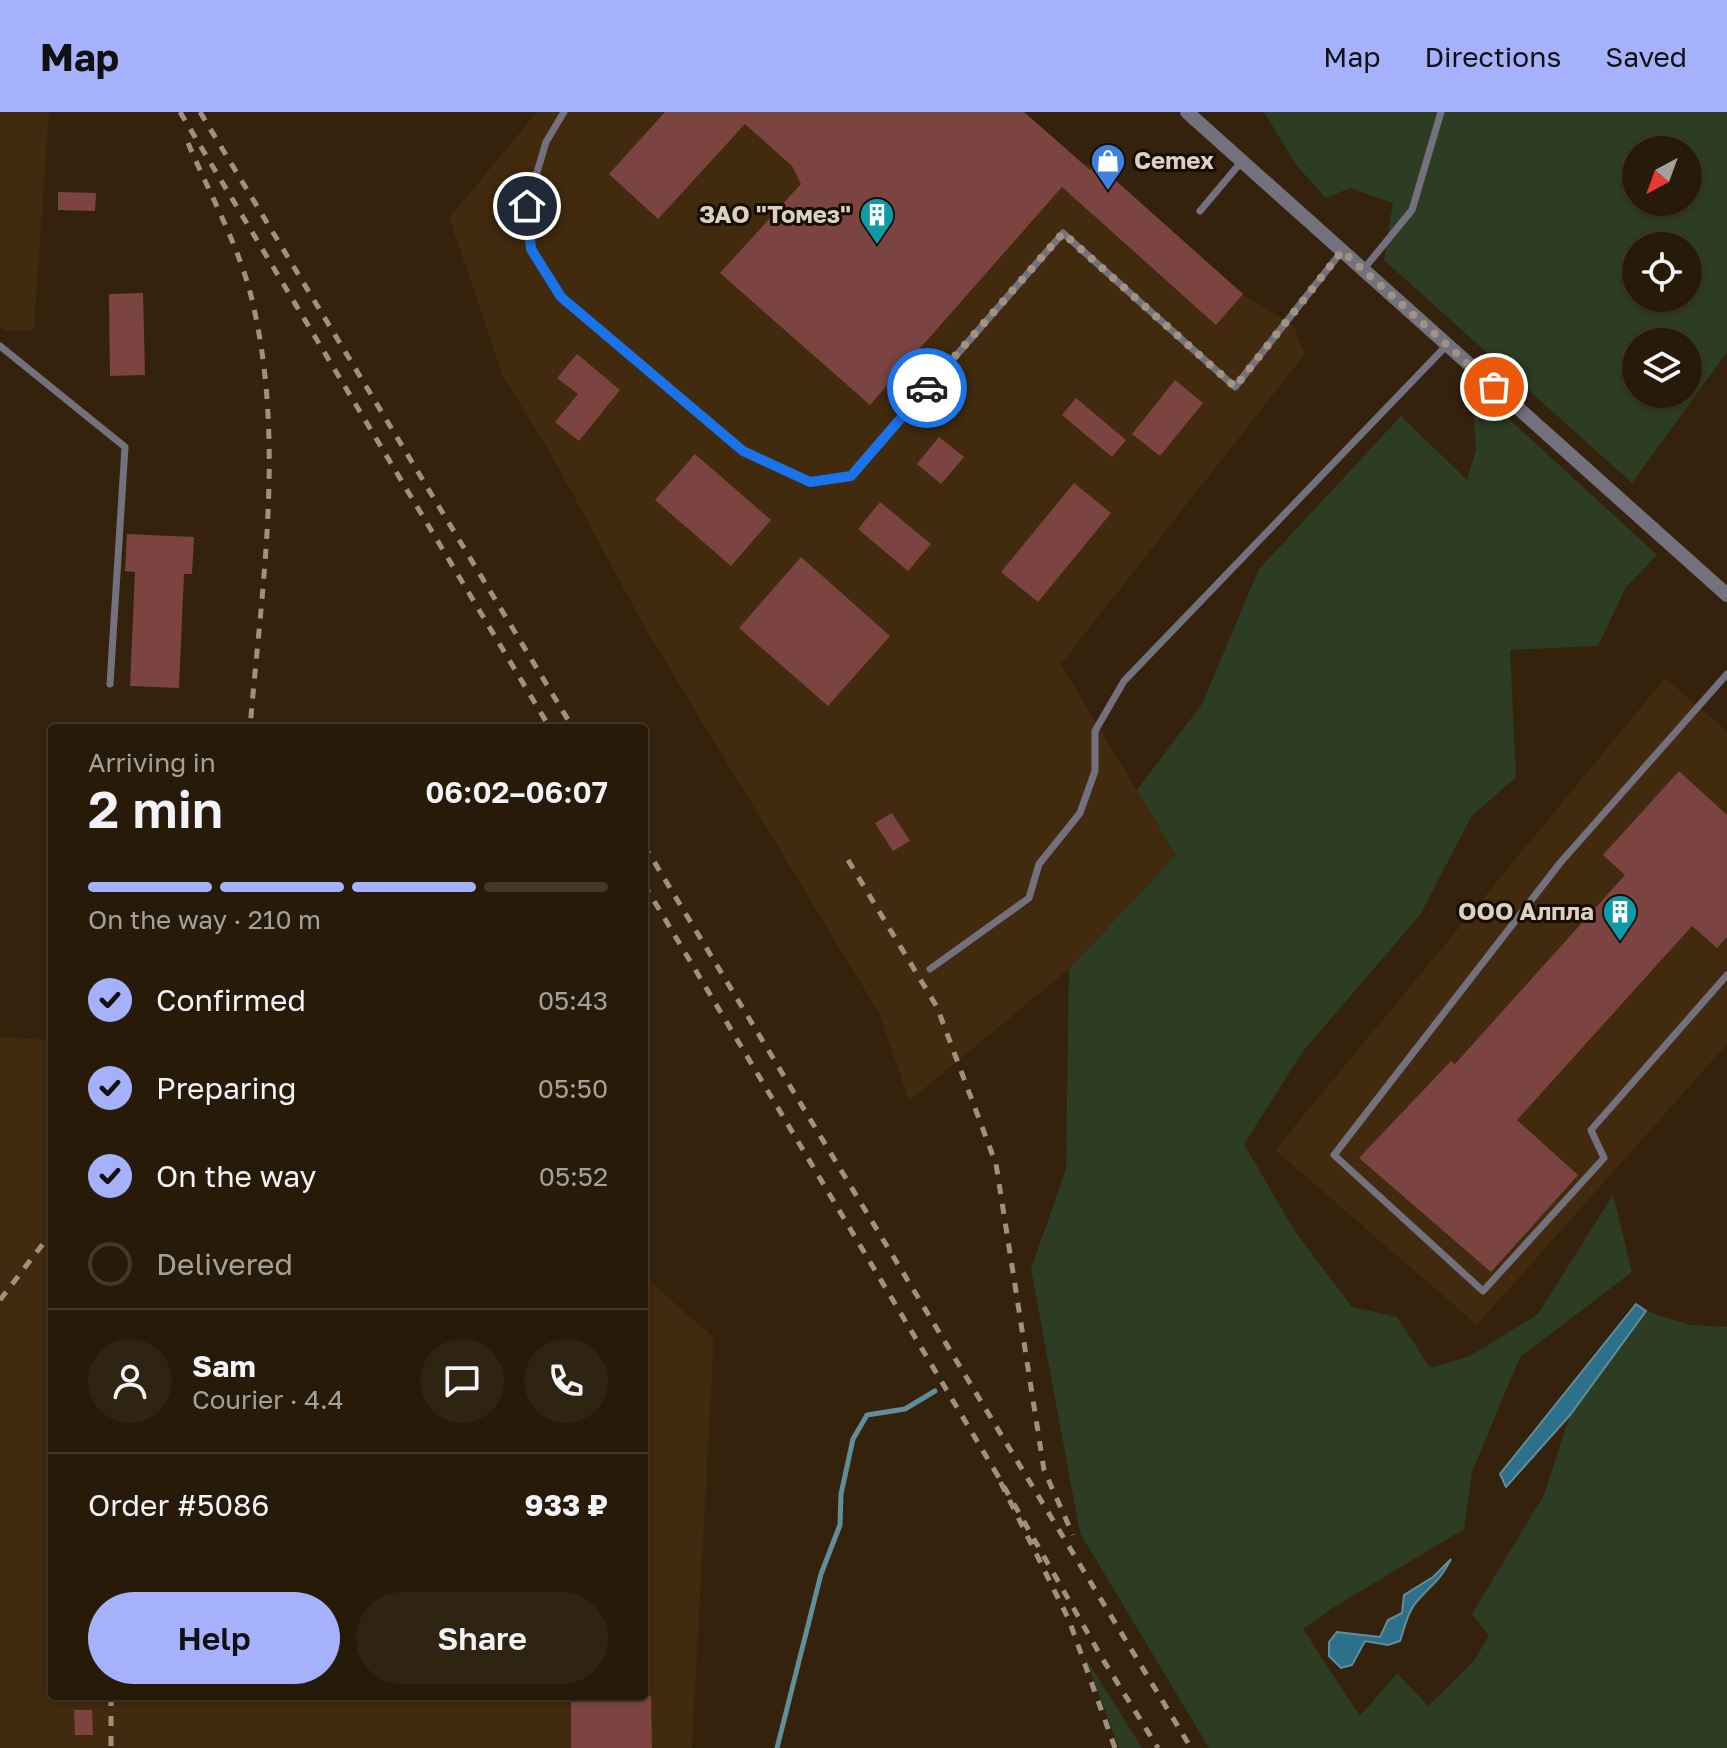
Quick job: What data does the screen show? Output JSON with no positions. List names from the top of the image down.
{
  "places": {
    "shop": ["Cemex"],
    "building": ["ЗАО \"Томез\"", "ООО Алпла"]
  },
  "north": "bottom left",
  "page": {
    "header": "Map",
    "nav": ["Map", "Directions", "Saved"],
    "heading": ["2 min", "Arriving in", "06:02–06:07"],
    "panel": [
      "Sam",
      "Courier · 4.4",
      "Order #5086",
      "933 ₽"
    ],
    "bar": "On the way · 210 m",
    "list": [
      ["Confirmed", "05:43"],
      ["Preparing", "05:50"],
      ["On the way", "05:52"],
      "Delivered"
    ],
    "buttons": ["Help", "Share"]
  }
}
